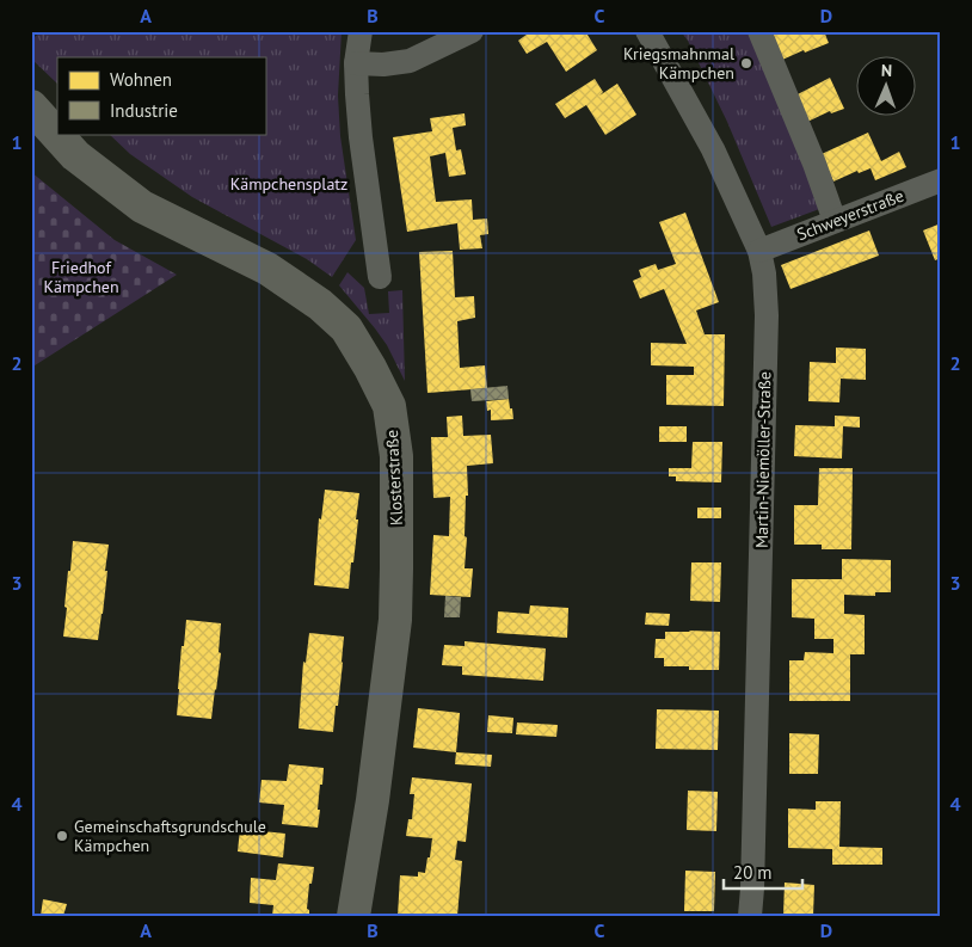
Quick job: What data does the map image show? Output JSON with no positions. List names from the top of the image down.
{
  "streets": {
    "main road": ["Klosterstraße"],
    "street": ["Schweyerstraße", "Martin-Niemöller-Straße"]
  },
  "crossings": [
    ["Schweyerstraße", "Martin-Niemöller-Straße"]
  ],
  "parks": ["Kämpchensplatz", "Friedhof Kämpchen"],
  "places": ["Kriegsmahnmal Kämpchen", "Gemeinschaftsgrundschule Kämpchen"],
  "legend": ["Wohnen", "Industrie"],
  "scale_bar": "20 m",
  "north": "top",
  "grid": {
    "columns": [
      "A",
      "B",
      "C",
      "D"
    ],
    "rows": [
      "1",
      "2",
      "3",
      "4"
    ]
  }
}
